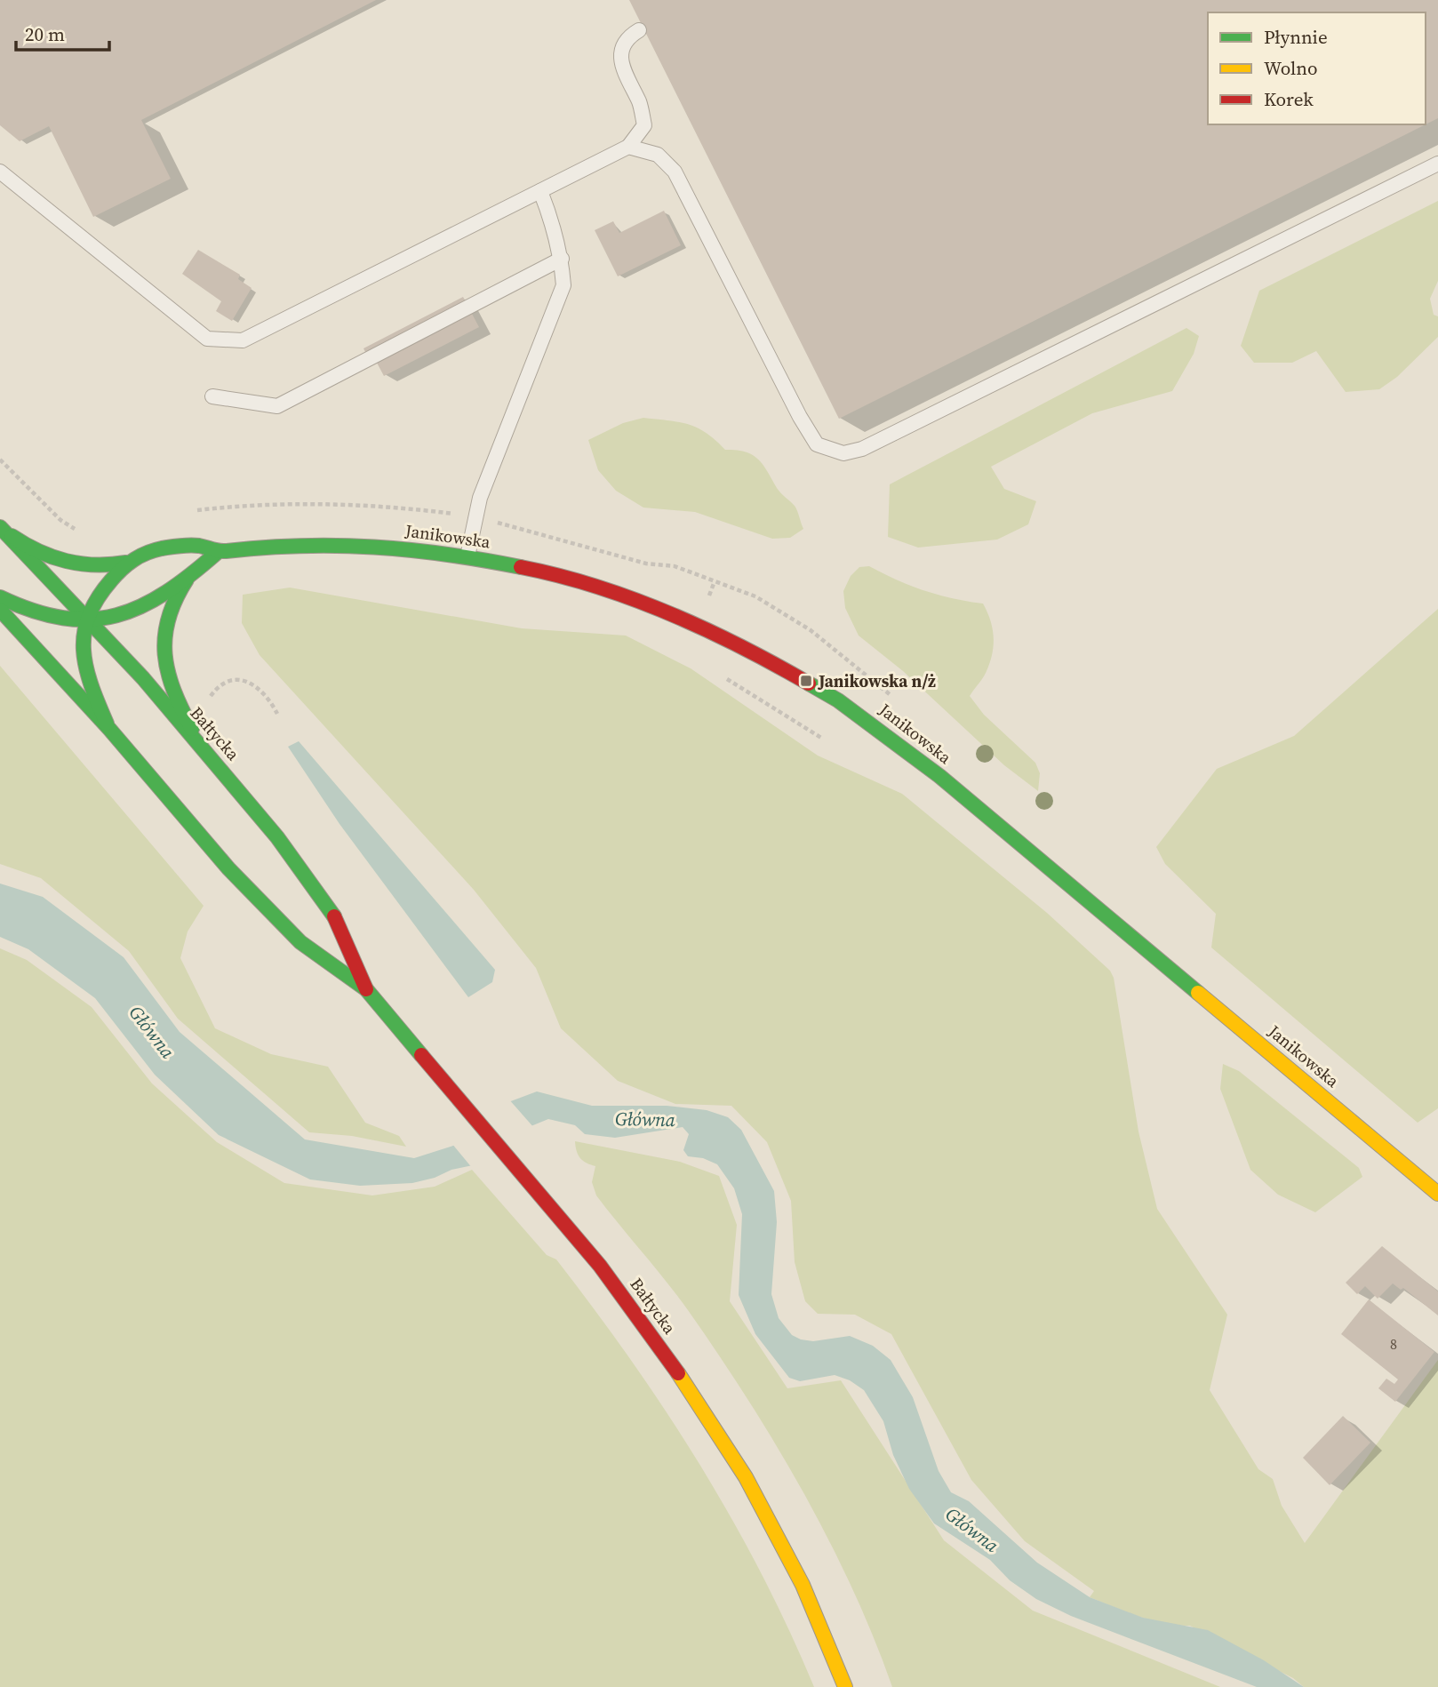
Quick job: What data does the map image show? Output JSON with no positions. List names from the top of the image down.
{
  "streets": {
    "street": ["Janikowska", "Bałtycka"]
  },
  "crossings": [
    ["Janikowska", "Bałtycka"]
  ],
  "water": ["Główna"],
  "places": {
    "transit": ["Janikowska n/ż"]
  },
  "house_numbers": ["8"],
  "legend": ["Płynnie", "Wolno", "Korek"],
  "scale_bar": "20 m"
}
